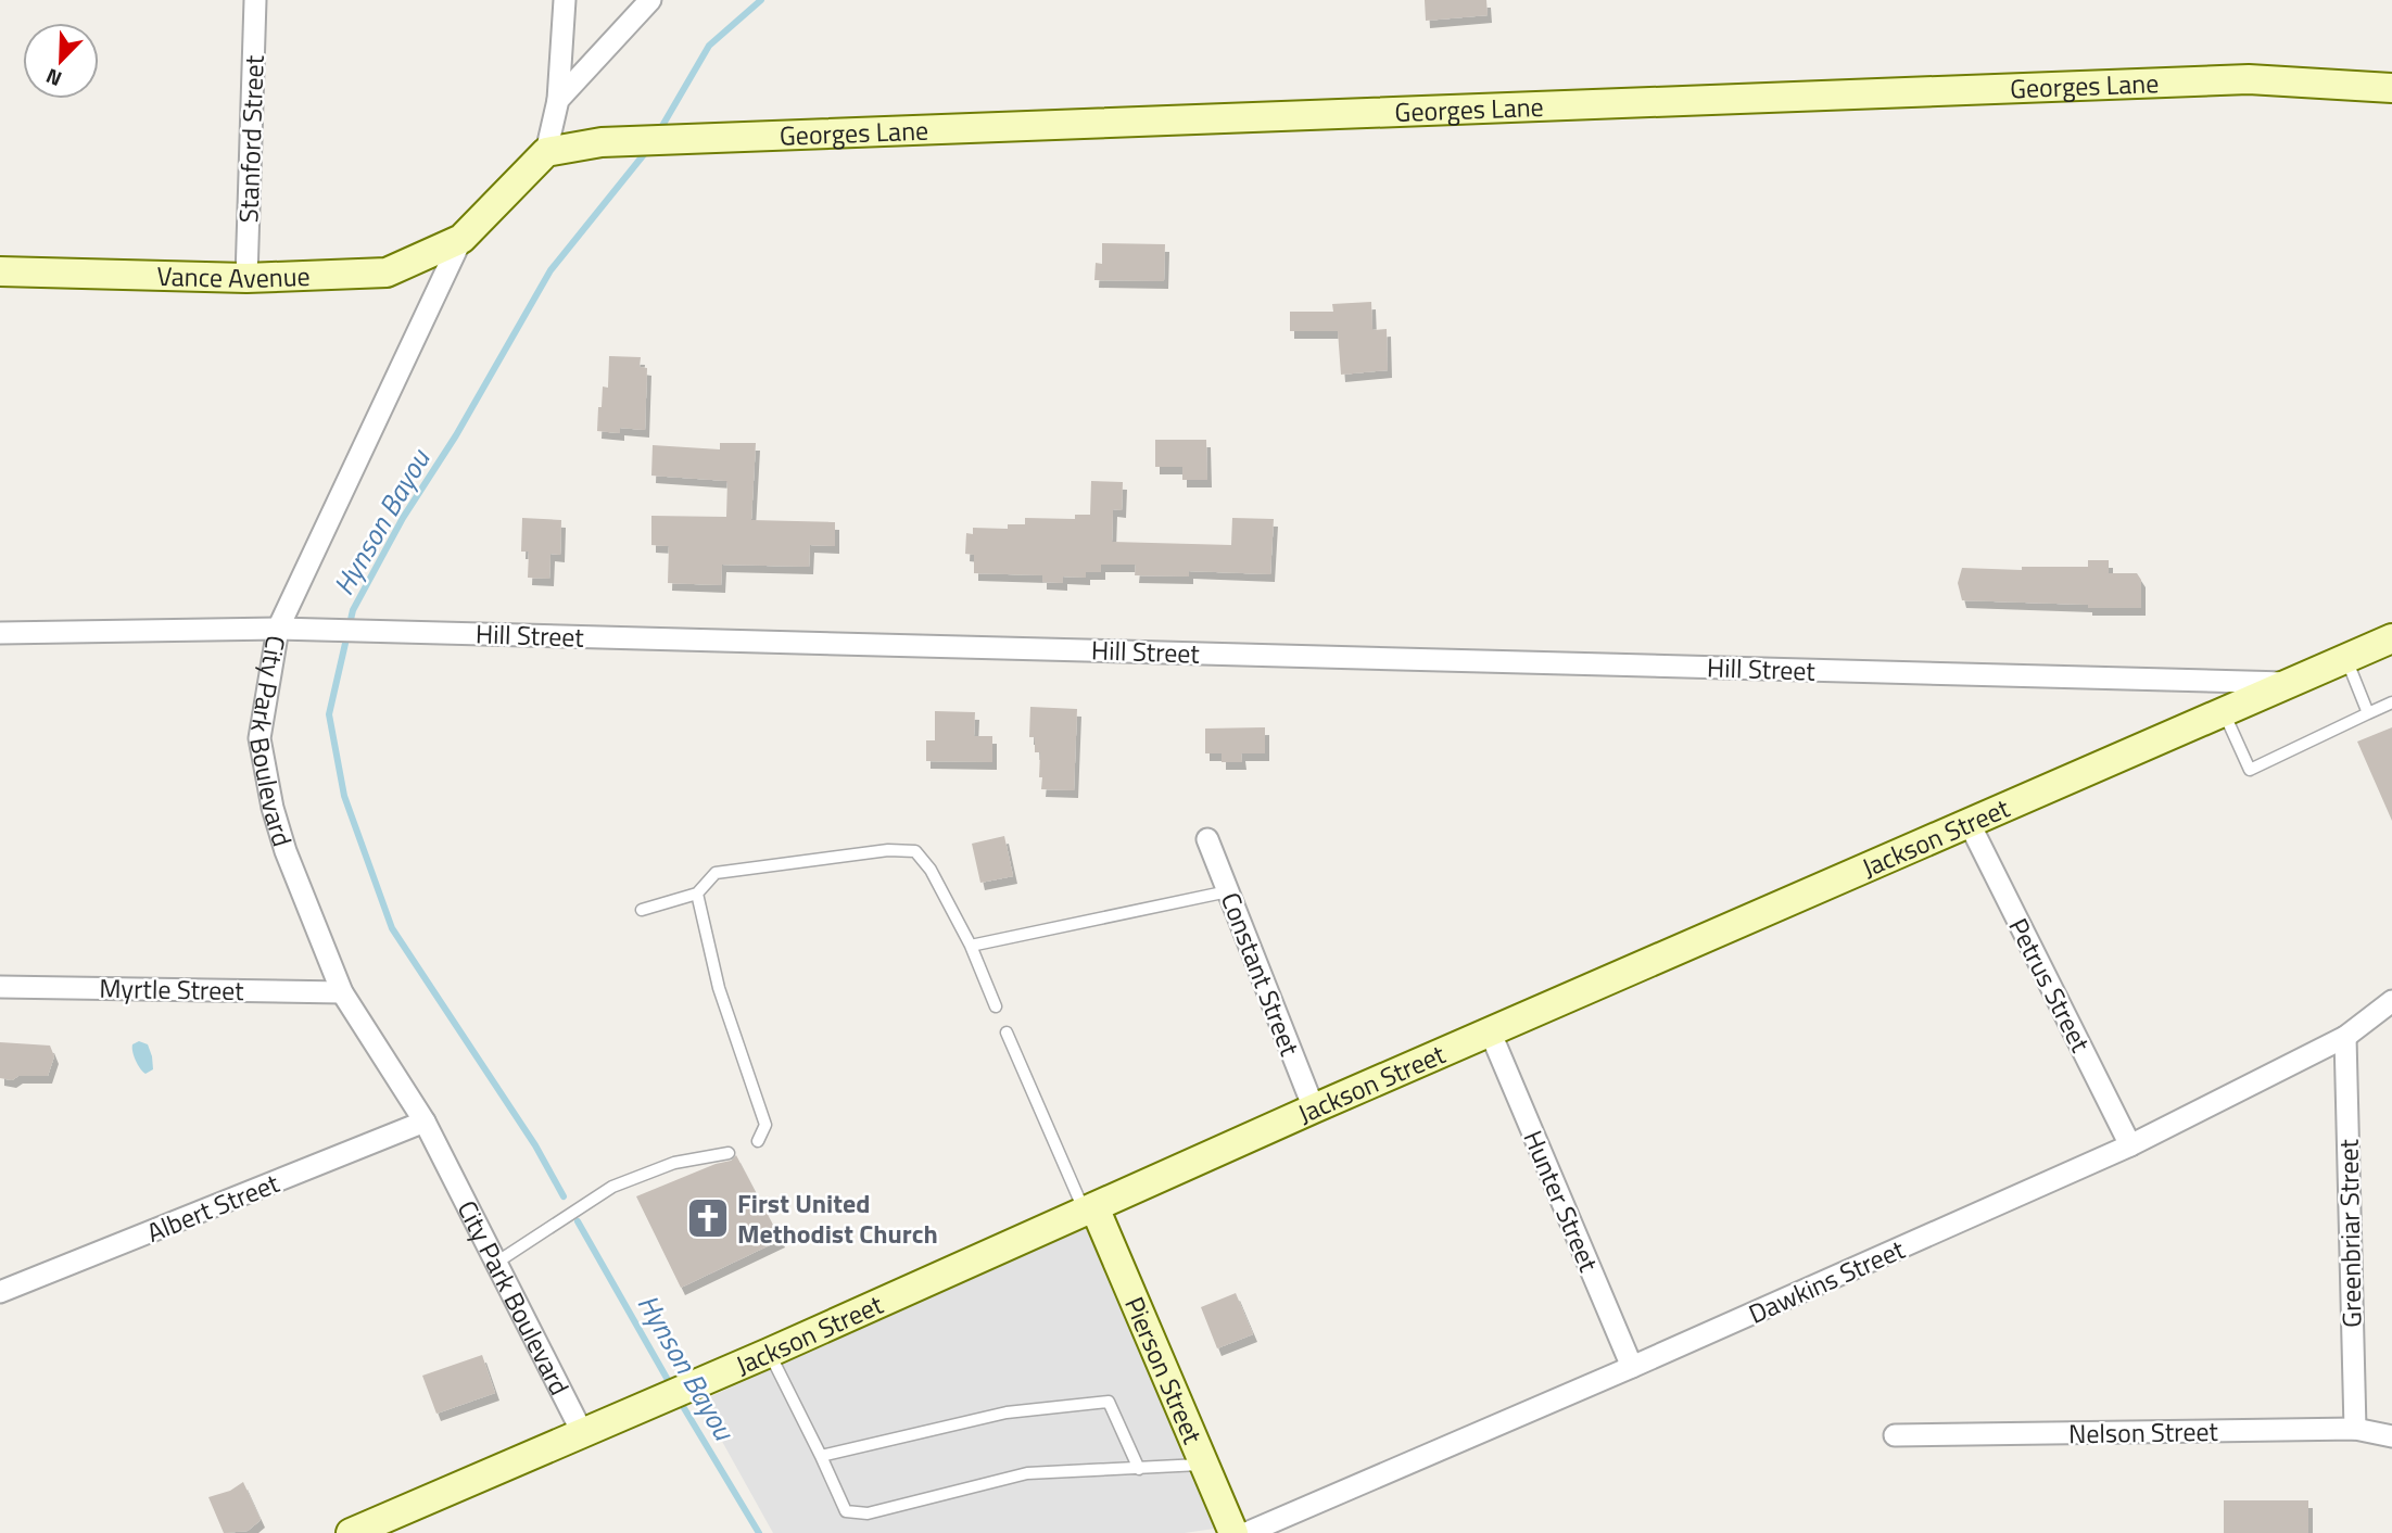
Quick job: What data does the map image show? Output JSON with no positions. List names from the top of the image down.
{
  "streets": {
    "street": [
      "Georges Lane",
      "Stanford Street",
      "Vance Avenue",
      "Hill Street",
      "City Park Boulevard",
      "Jackson Street",
      "Constant Street",
      "Petrus Street",
      "Myrtle Street",
      "Hunter Street",
      "Albert Street",
      "Greenbriar Street",
      "Dawkins Street",
      "Pierson Street",
      "Nelson Street"
    ]
  },
  "crossings": [
    ["Georges Lane", "City Park Boulevard"],
    ["Stanford Street", "Vance Avenue"],
    ["Vance Avenue", "City Park Boulevard"],
    ["Hill Street", "City Park Boulevard"],
    ["Hill Street", "Jackson Street"],
    ["City Park Boulevard", "Jackson Street"],
    ["City Park Boulevard", "Myrtle Street"],
    ["City Park Boulevard", "Albert Street"],
    ["Jackson Street", "Constant Street"],
    ["Jackson Street", "Petrus Street"],
    ["Jackson Street", "Hunter Street"],
    ["Jackson Street", "Pierson Street"],
    ["Petrus Street", "Dawkins Street"],
    ["Hunter Street", "Dawkins Street"],
    ["Greenbriar Street", "Dawkins Street"],
    ["Greenbriar Street", "Nelson Street"]
  ],
  "water": ["Hynson Bayou"],
  "places": {
    "church": ["First United Methodist Church"]
  },
  "north": "bottom left"
}
